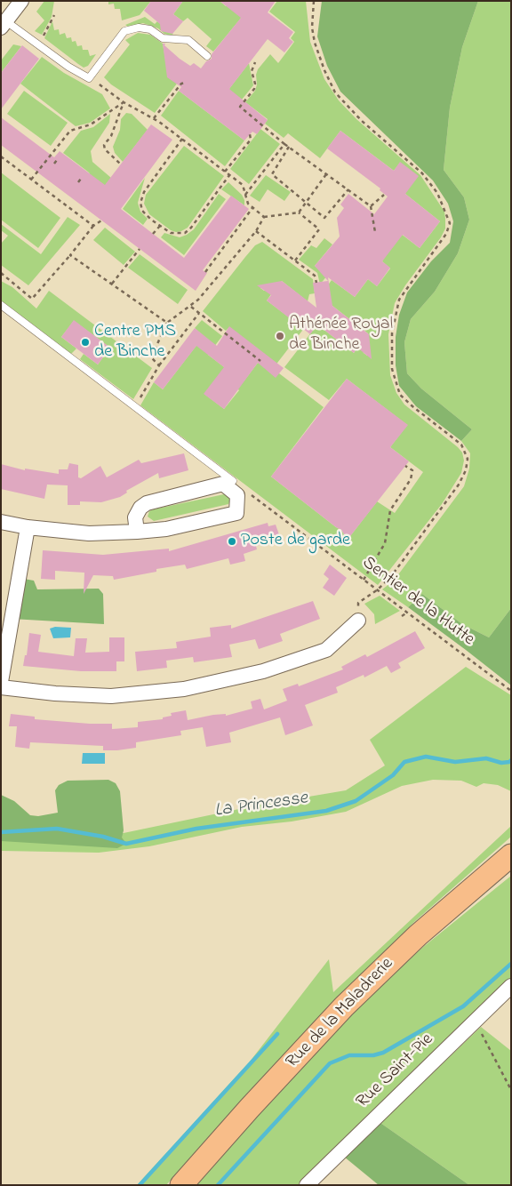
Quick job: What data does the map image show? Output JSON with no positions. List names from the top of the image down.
{
  "streets": {
    "main road": ["Rue de la Maladrerie"],
    "street": ["Rue Saint-Pie"],
    "path": ["Sentier de la Hutte"]
  },
  "water": ["La Princesse"],
  "places": ["Athénée Royal de Binche", "Centre PMS de Binche", "Poste de garde"]
}
